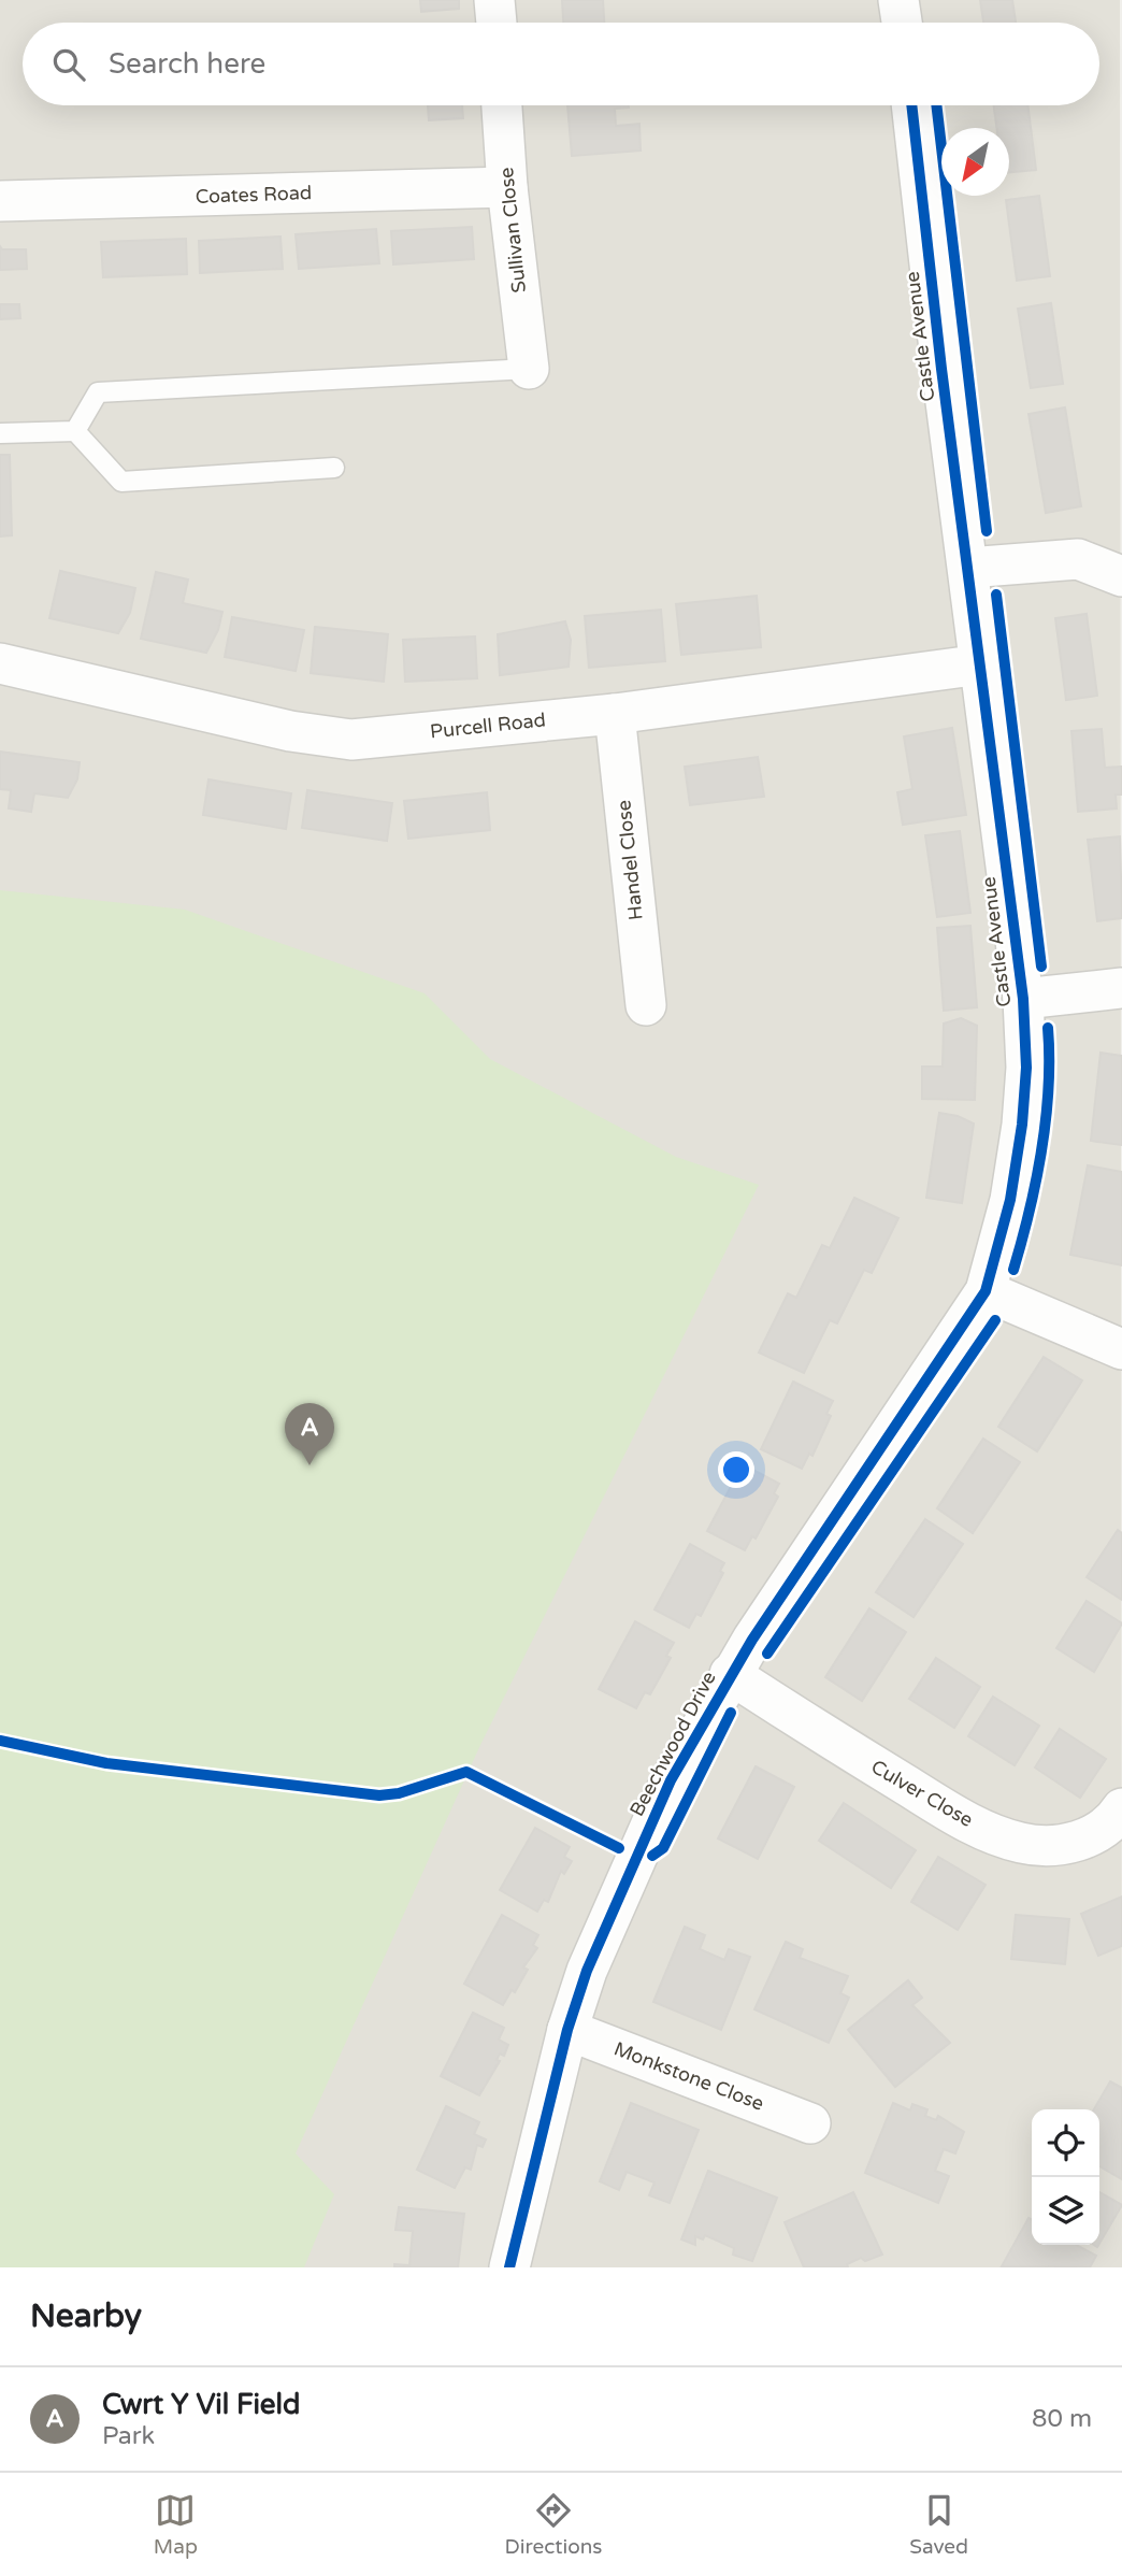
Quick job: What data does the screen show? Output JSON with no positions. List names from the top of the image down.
{
  "streets": {
    "street": [
      "Coates Road",
      "Sullivan Close",
      "Castle Avenue",
      "Purcell Road",
      "Handel Close",
      "Beechwood Drive",
      "Culver Close",
      "Monkstone Close"
    ]
  },
  "crossings": [
    ["Coates Road", "Sullivan Close"],
    ["Castle Avenue", "Purcell Road"],
    ["Castle Avenue", "Beechwood Drive"],
    ["Purcell Road", "Handel Close"],
    ["Beechwood Drive", "Culver Close"],
    ["Beechwood Drive", "Monkstone Close"]
  ],
  "north": "bottom left",
  "page": {
    "search": "Search here",
    "pins": "A",
    "heading": "Nearby",
    "list": [
      {
        "mark": "A",
        "name": "Cwrt Y Vil Field",
        "note": "Park",
        "value": "80 m"
      }
    ],
    "nav": ["Map", "Directions", "Saved"]
  }
}
